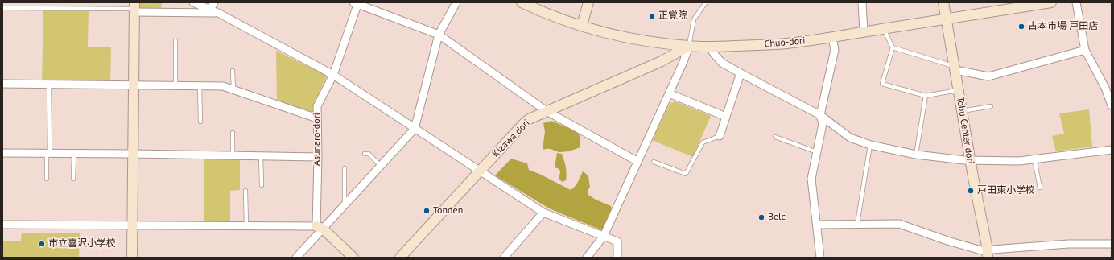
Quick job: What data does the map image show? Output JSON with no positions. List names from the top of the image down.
{
  "streets": {
    "street": [
      "Chuo-dori",
      "Tobu Center dori",
      "Kizawa dori",
      "Asunaro-dori"
    ]
  },
  "crossings": [
    ["Chuo-dori", "Tobu Center dori"],
    ["Chuo-dori", "Kizawa dori"]
  ],
  "places": [
    "正覚院",
    "古本市場 戸田店",
    "戸田東小学校",
    "Tonden",
    "Belc",
    "市立喜沢小学校"
  ]
}
